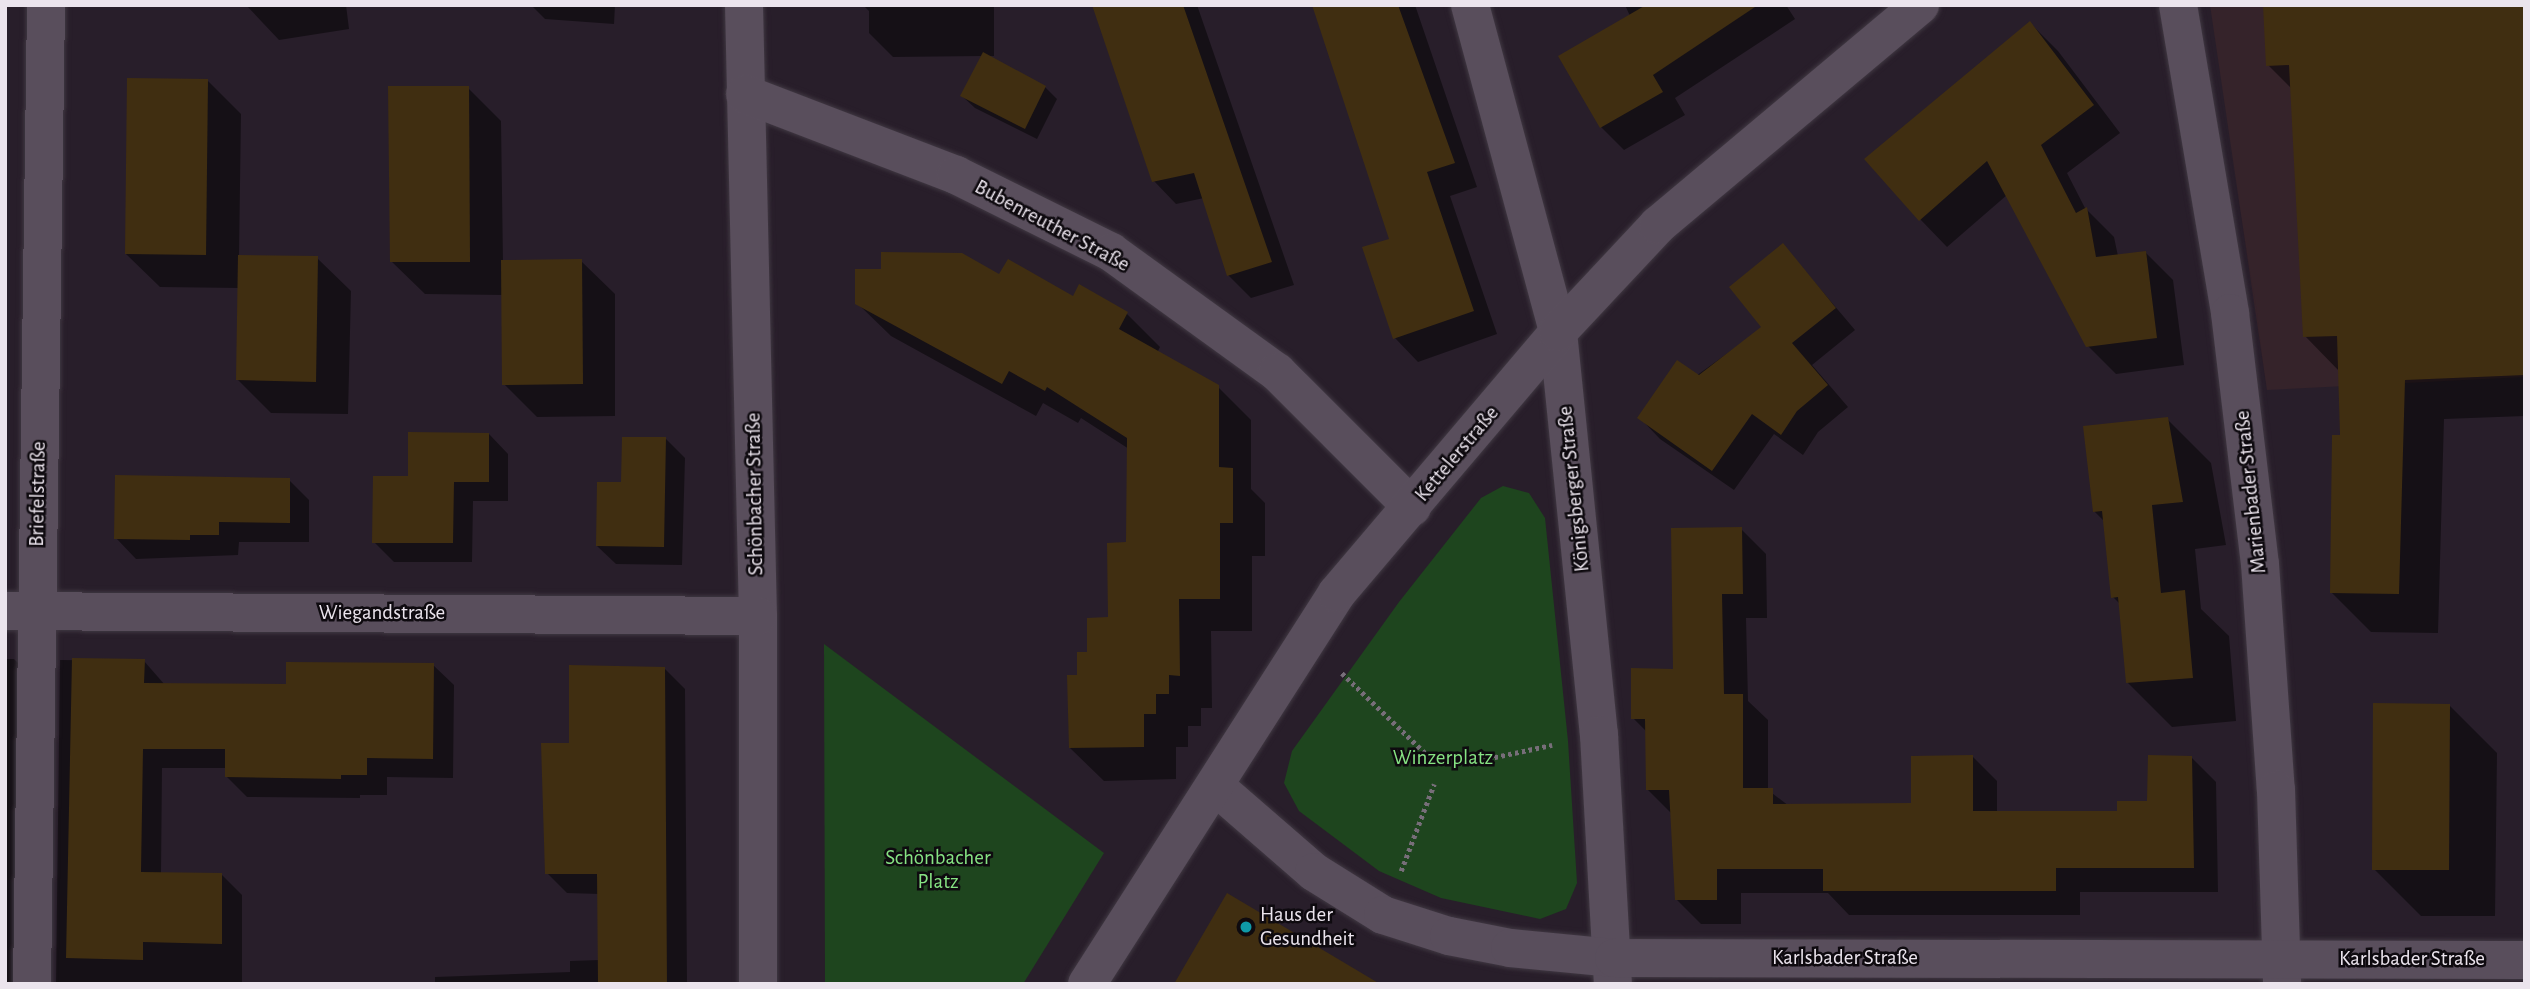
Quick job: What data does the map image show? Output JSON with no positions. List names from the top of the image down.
{
  "streets": {
    "street": [
      "Bubenreuther Straße",
      "Kettelerstraße",
      "Königsberger Straße",
      "Marienbader Straße",
      "Briefelstraße",
      "Schönbacher Straße",
      "Wiegandstraße",
      "Karlsbader Straße"
    ]
  },
  "crossings": [
    ["Bubenreuther Straße", "Kettelerstraße"],
    ["Bubenreuther Straße", "Schönbacher Straße"],
    ["Kettelerstraße", "Königsberger Straße"],
    ["Kettelerstraße", "Karlsbader Straße"],
    ["Königsberger Straße", "Karlsbader Straße"],
    ["Marienbader Straße", "Karlsbader Straße"],
    ["Briefelstraße", "Wiegandstraße"],
    ["Schönbacher Straße", "Wiegandstraße"]
  ],
  "parks": ["Winzerplatz", "Schönbacher Platz"],
  "places": ["Haus der Gesundheit"]
}
